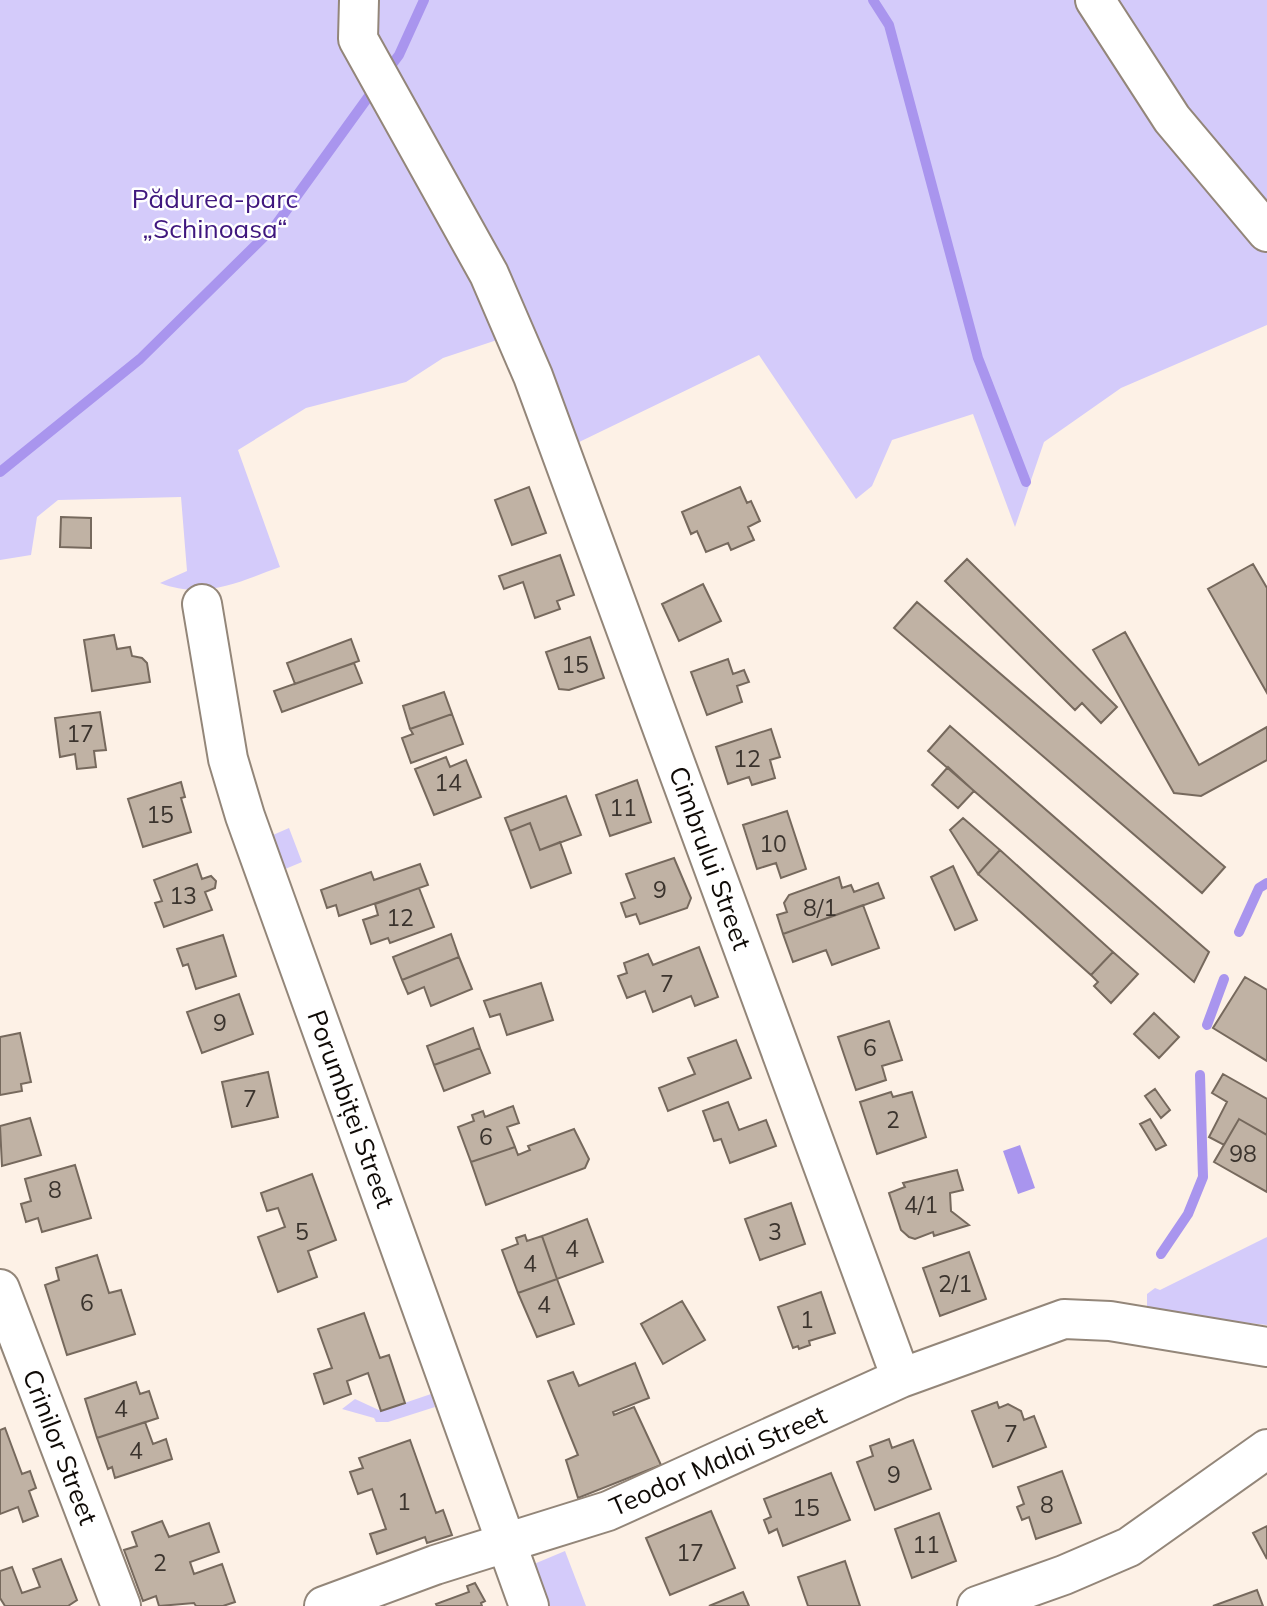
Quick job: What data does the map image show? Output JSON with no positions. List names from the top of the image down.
{
  "streets": {
    "street": [
      "Cimbrului Street",
      "Porumbiței Street",
      "Crinilor Street",
      "Teodor Malai Street"
    ]
  },
  "crossings": [
    ["Cimbrului Street", "Teodor Malai Street"],
    ["Porumbiței Street", "Teodor Malai Street"]
  ],
  "parks": ["Pădurea-parc „Schinoasa“"],
  "house_numbers": [
    "15",
    "17",
    "12",
    "14",
    "11",
    "15",
    "10",
    "9",
    "13",
    "8/1",
    "12",
    "7",
    "9",
    "6",
    "7",
    "2",
    "6",
    "98",
    "8",
    "4/1",
    "5",
    "3",
    "4",
    "4",
    "2/1",
    "6",
    "4",
    "1",
    "4",
    "7",
    "4",
    "9",
    "1",
    "8",
    "15",
    "11",
    "17",
    "2"
  ]
}
